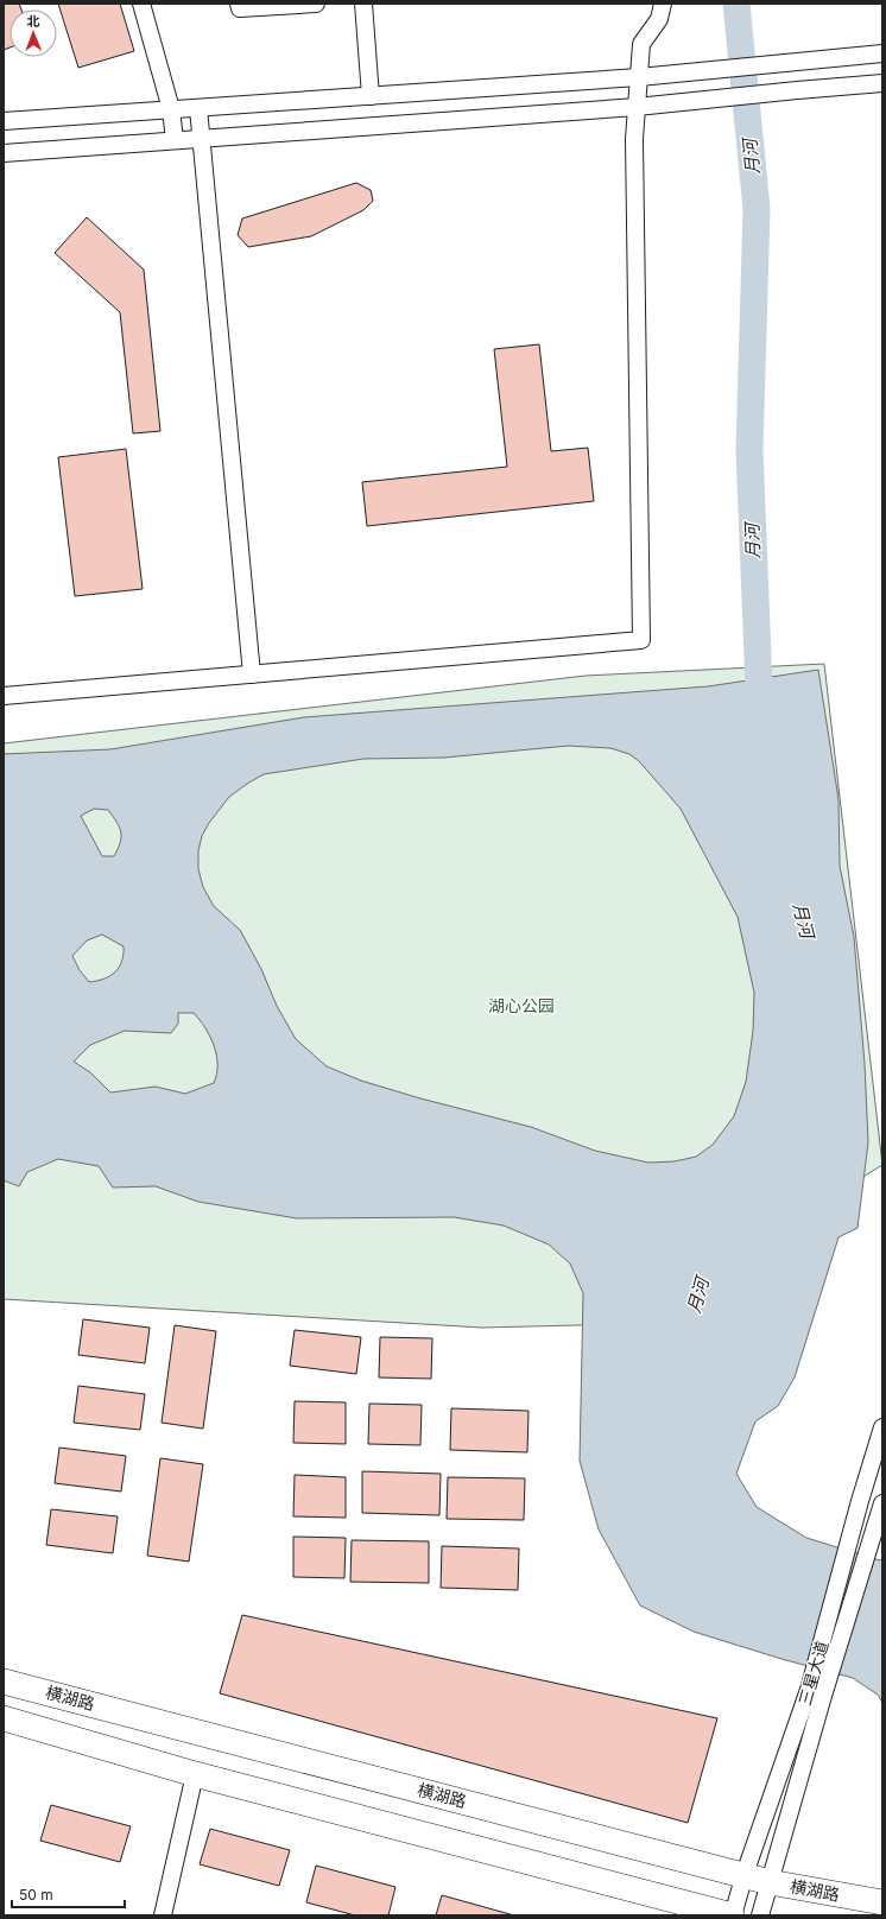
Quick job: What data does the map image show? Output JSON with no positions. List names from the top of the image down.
{
  "streets": {
    "highway": ["横湖路"],
    "street": ["三星大道"]
  },
  "crossings": [
    ["三星大道", "横湖路"]
  ],
  "water": ["月河"],
  "parks": ["湖心公园"],
  "scale_bar": "50 m",
  "north": "top"
}
